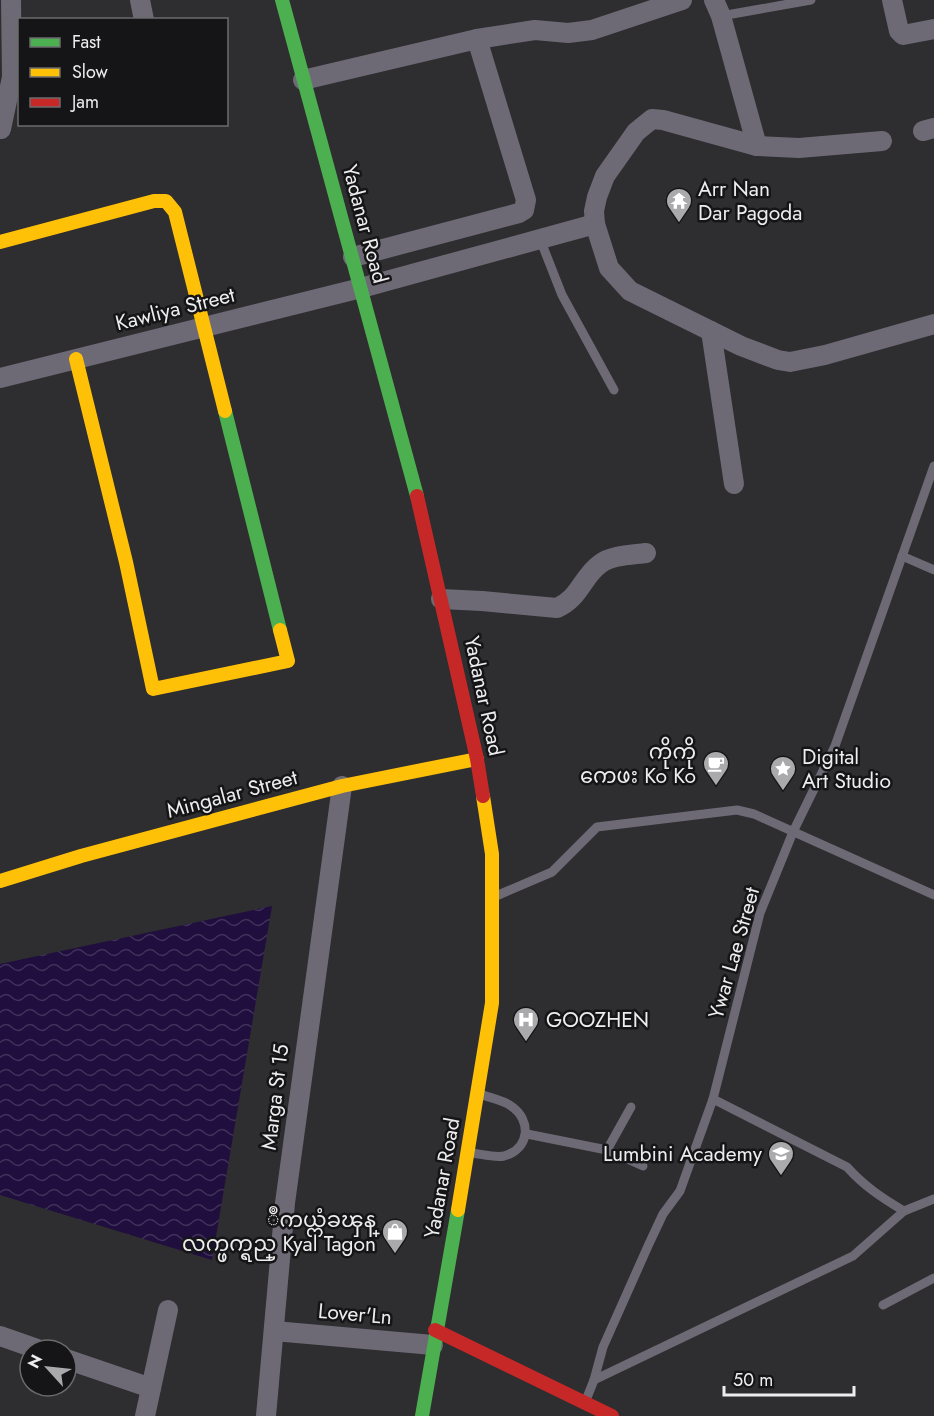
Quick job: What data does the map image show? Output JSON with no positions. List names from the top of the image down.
{
  "streets": {
    "street": [
      "Yadanar Road",
      "Kawliya Street",
      "Mingalar Street",
      "Marga St 15",
      "Lover'Ln"
    ],
    "lane": ["Ywar Lae Street"]
  },
  "crossings": [
    ["Yadanar Road", "Kawliya Street"],
    ["Yadanar Road", "Mingalar Street"],
    ["Yadanar Road", "Lover'Ln"],
    ["Mingalar Street", "Marga St 15"],
    ["Marga St 15", "Lover'Ln"]
  ],
  "places": {
    "temple": ["Arr Nan Dar Pagoda"],
    "cafe": ["ကိုကို ကေဖး Ko Ko"],
    "place": ["Digital Art Studio"],
    "hospital": ["GOOZHEN"],
    "school or university": ["Lumbini Academy"],
    "shop": ["ဳကယ္တံခၾန္ လက္ဖက္ရည္ Kyal Tagon"]
  },
  "legend": ["Fast", "Slow", "Jam"],
  "scale_bar": "50 m",
  "north": "top left"
}
